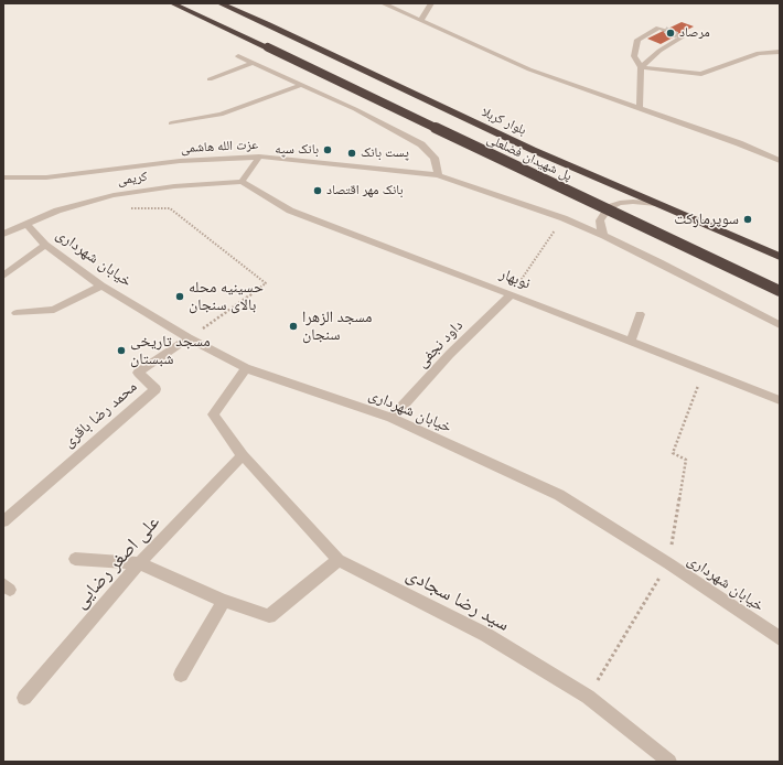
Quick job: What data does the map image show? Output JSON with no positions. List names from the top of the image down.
{
  "streets": {
    "highway": ["بلوار کربلا", "پل شهیدان فضلعلی"],
    "street": [
      "عزت الله هاشمی",
      "کریمی",
      "خیابان شهرداری",
      "نوبهار",
      "داود نجفی",
      "محمد رضا باقری",
      "علی اصغر رضایی",
      "سید رضا سجادی"
    ]
  },
  "crossings": [
    ["کریمی", "خیابان شهرداری"],
    ["کریمی", "نوبهار"],
    ["خیابان شهرداری", "داود نجفی"],
    ["خیابان شهرداری", "محمد رضا باقری"],
    ["خیابان شهرداری", "سید رضا سجادی"],
    ["نوبهار", "داود نجفی"],
    ["علی اصغر رضایی", "سید رضا سجادی"]
  ],
  "places": [
    "مرصاد",
    "بانک سپه",
    "پست بانک",
    "بانک مهر اقتصاد",
    "سوپرمارکت",
    "حسینیه محله بالای سنجان",
    "مسجد الزهرا سنجان",
    "مسجد تاریخی شبستان"
  ]
}
